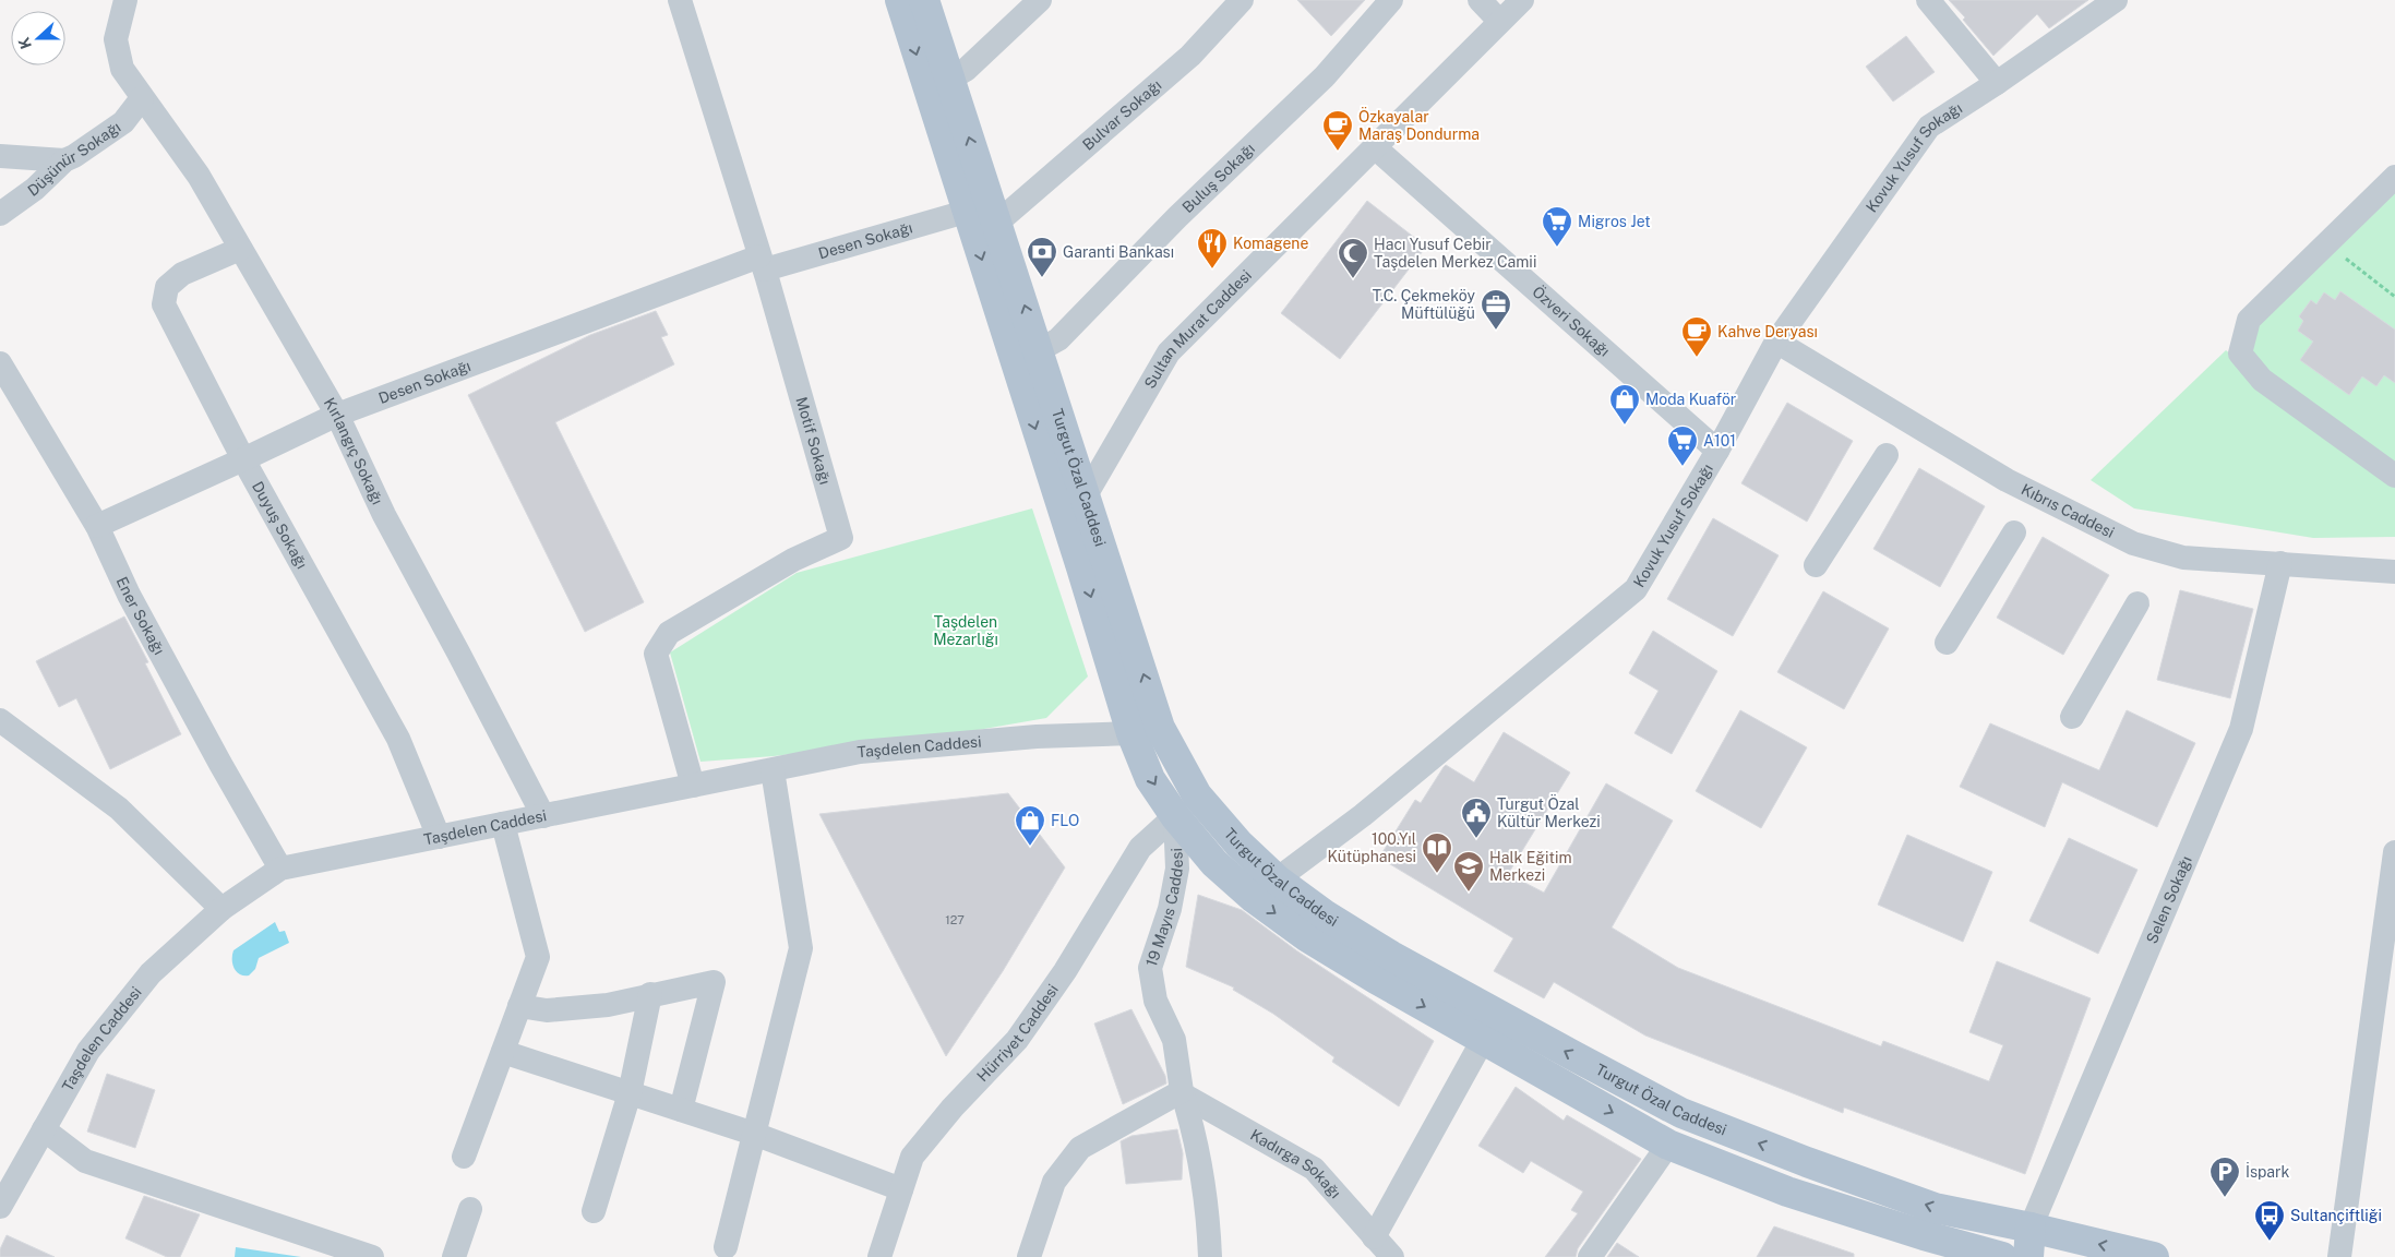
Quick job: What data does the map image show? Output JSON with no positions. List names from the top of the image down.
{
  "streets": {
    "main road": ["Turgut Özal Caddesi"],
    "street": [
      "Bulvar Sokağı",
      "Düşünür Sokağı",
      "Kovuk Yusuf Sokağı",
      "Buluş Sokağı",
      "Desen Sokağı",
      "Özveri Sokağı",
      "Sultan Murat Caddesi",
      "Motif Sokağı",
      "Kırlangıç Sokağı",
      "Kıbrıs Caddesi",
      "Duyuş Sokağı",
      "Ener Sokağı",
      "Taşdelen Caddesi",
      "Selen Sokağı",
      "19 Mayıs Caddesi",
      "Hürriyet Caddesi",
      "Kadırga Sokağı"
    ]
  },
  "crossings": [
    ["Bulvar Sokağı", "Turgut Özal Caddesi"],
    ["Düşünür Sokağı", "Kırlangıç Sokağı"],
    ["Kovuk Yusuf Sokağı", "Özveri Sokağı"],
    ["Kovuk Yusuf Sokağı", "Turgut Özal Caddesi"],
    ["Kovuk Yusuf Sokağı", "Kıbrıs Caddesi"],
    ["Buluş Sokağı", "Turgut Özal Caddesi"],
    ["Desen Sokağı", "Motif Sokağı"],
    ["Desen Sokağı", "Kırlangıç Sokağı"],
    ["Desen Sokağı", "Turgut Özal Caddesi"],
    ["Desen Sokağı", "Duyuş Sokağı"],
    ["Desen Sokağı", "Ener Sokağı"],
    ["Özveri Sokağı", "Sultan Murat Caddesi"],
    ["Sultan Murat Caddesi", "Turgut Özal Caddesi"],
    ["Motif Sokağı", "Taşdelen Caddesi"],
    ["Kırlangıç Sokağı", "Duyuş Sokağı"],
    ["Kırlangıç Sokağı", "Taşdelen Caddesi"],
    ["Turgut Özal Caddesi", "Taşdelen Caddesi"],
    ["Turgut Özal Caddesi", "Selen Sokağı"],
    ["Turgut Özal Caddesi", "19 Mayıs Caddesi"],
    ["Turgut Özal Caddesi", "Hürriyet Caddesi"],
    ["Kıbrıs Caddesi", "Selen Sokağı"],
    ["Duyuş Sokağı", "Taşdelen Caddesi"],
    ["Ener Sokağı", "Taşdelen Caddesi"],
    ["19 Mayıs Caddesi", "Hürriyet Caddesi"],
    ["19 Mayıs Caddesi", "Kadırga Sokağı"]
  ],
  "parks": ["Taşdelen Mezarlığı"],
  "places": {
    "cafe": ["Özkayalar Maraş Dondurma", "Kahve Deryası"],
    "supermarket": ["Migros Jet", "A101"],
    "restaurant": ["Komagene"],
    "bank": ["Garanti Bankası"],
    "mosque": ["Hacı Yusuf Cebir Taşdelen Merkez Camii"],
    "office": ["T.C. Çekmeköy Müftülüğü"],
    "shop": ["Moda Kuaför", "FLO"],
    "public building": ["Turgut Özal Kültür Merkezi"],
    "library": ["100.Yıl Kütüphanesi"],
    "school or university": ["Halk Eğitim Merkezi"],
    "parking": ["İspark"],
    "bus stop": ["Sultançiftliği"]
  },
  "house_numbers": ["127"],
  "north": "left"
}
